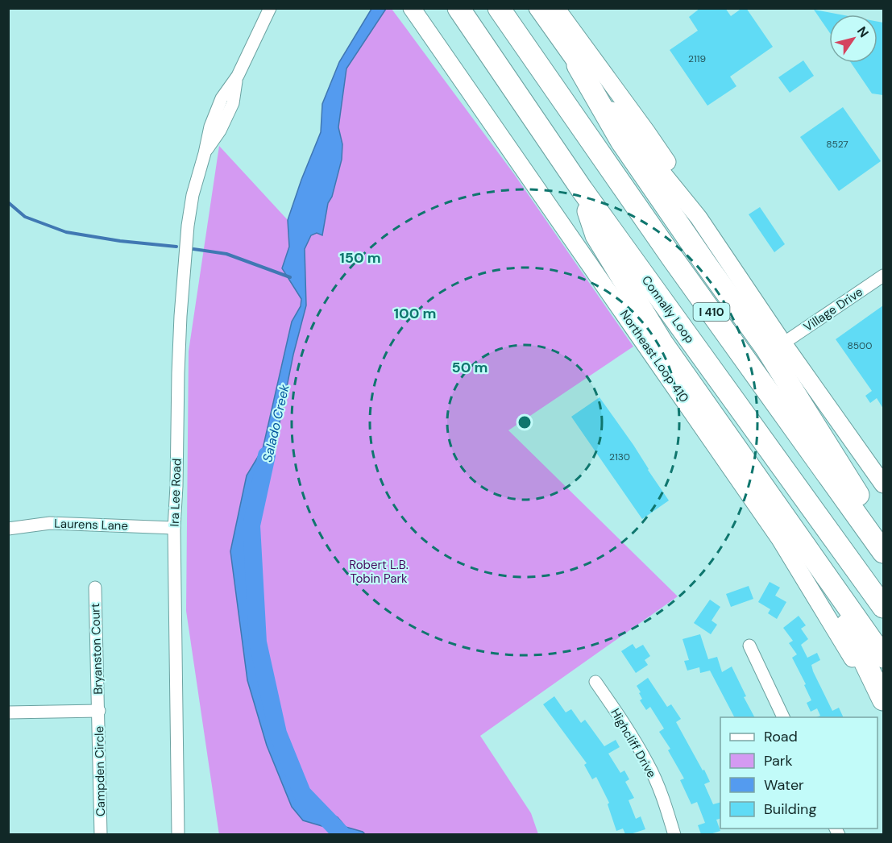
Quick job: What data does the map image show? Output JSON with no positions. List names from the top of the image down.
{
  "streets": {
    "highway": ["Connally Loop", "I 410"],
    "main road": ["Northeast Loop 410"],
    "street": [
      "Village Drive",
      "Ira Lee Road",
      "Laurens Lane",
      "Bryanston Court",
      "Highcliff Drive",
      "Campden Circle"
    ]
  },
  "crossings": [
    ["Ira Lee Road", "Laurens Lane"],
    ["Bryanston Court", "Campden Circle"]
  ],
  "water": ["Salado Creek"],
  "parks": ["Robert L.B. Tobin Park"],
  "house_numbers": [
    "2119",
    "8527",
    "8500",
    "2130"
  ],
  "legend": [
    "Road",
    "Park",
    "Water",
    "Building"
  ],
  "north": "top right",
  "rings": ["150 m", "100 m", "50 m"]
}
